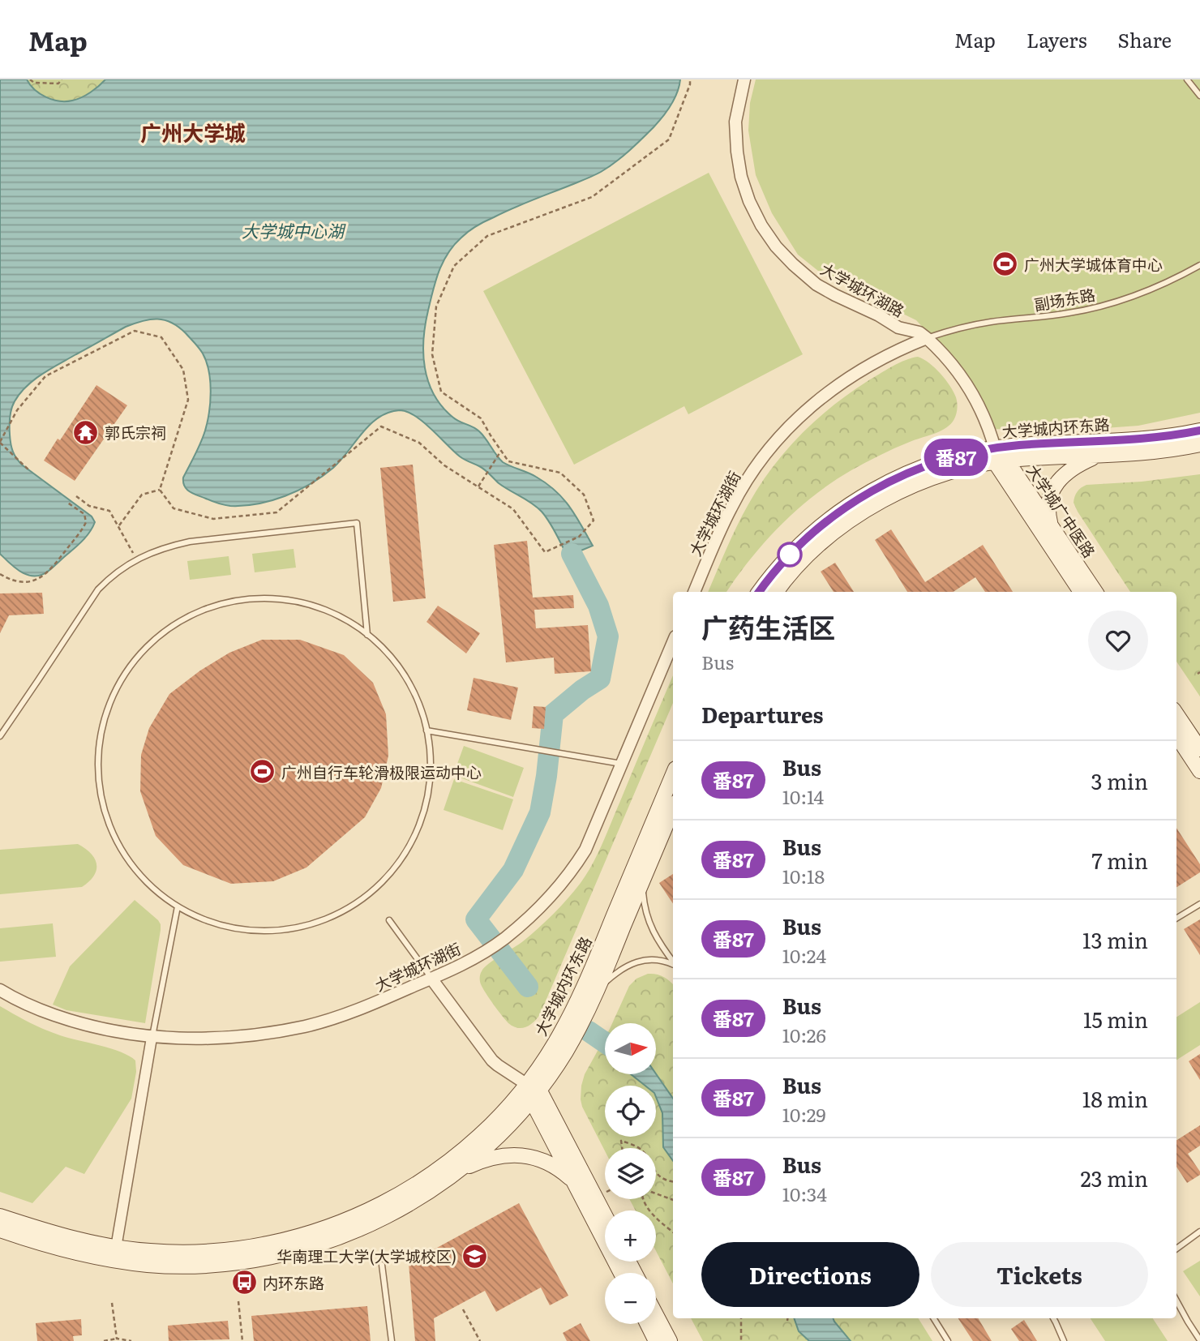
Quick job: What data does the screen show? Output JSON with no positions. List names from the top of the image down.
{
  "streets": {
    "main road": ["大学城内环东路", "大学城广中医路"],
    "street": ["大学城环湖路", "大学城环湖街"],
    "lane": ["副场东路"]
  },
  "crossings": [
    ["大学城环湖路", "副场东路"],
    ["大学城环湖路", "大学城广中医路"],
    ["大学城环湖路", "大学城环湖街"],
    ["副场东路", "大学城广中医路"],
    ["副场东路", "大学城环湖街"],
    ["大学城内环东路", "大学城广中医路"],
    ["大学城广中医路", "大学城环湖街"]
  ],
  "districts": ["广州大学城"],
  "water": ["大学城中心湖"],
  "places": {
    "sports": ["广州大学城体育中心", "广州自行车轮滑极限运动中心"],
    "temple": ["郭氏宗祠"],
    "school or university": ["华南理工大学(大学城校区)"],
    "bus stop": ["内环东路"]
  },
  "lines": ["bus line 番87"],
  "north": "right",
  "page": {
    "header": "Map",
    "nav": ["Map", "Layers", "Share"],
    "on_map": "番87",
    "heading": [
      ["广药生活区", "Bus"],
      "Departures"
    ],
    "list": [
      {
        "mark": "番87",
        "name": "Bus",
        "note": "10:14",
        "value": "3 min"
      },
      {
        "mark": "番87",
        "name": "Bus",
        "note": "10:18",
        "value": "7 min"
      },
      {
        "mark": "番87",
        "name": "Bus",
        "note": "10:24",
        "value": "13 min"
      },
      {
        "mark": "番87",
        "name": "Bus",
        "note": "10:26",
        "value": "15 min"
      },
      {
        "mark": "番87",
        "name": "Bus",
        "note": "10:29",
        "value": "18 min"
      },
      {
        "mark": "番87",
        "name": "Bus",
        "note": "10:34",
        "value": "23 min"
      }
    ],
    "map_buttons": ["+", "−"],
    "buttons": ["Directions", "Tickets"]
  }
}
